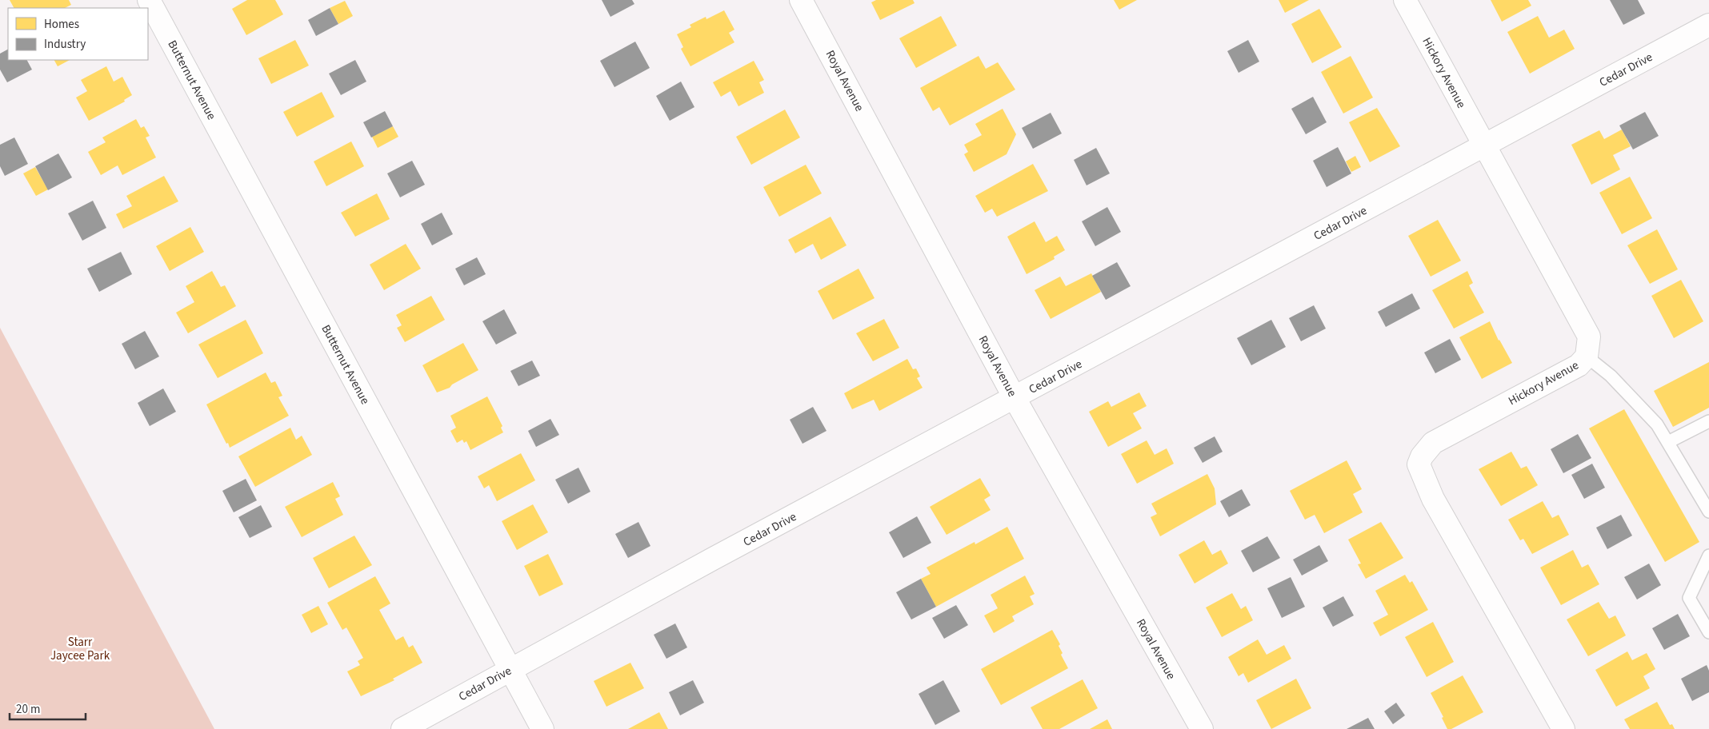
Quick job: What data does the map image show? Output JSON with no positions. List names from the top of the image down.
{
  "streets": {
    "street": [
      "Cedar Drive",
      "Hickory Avenue",
      "Butternut Avenue",
      "Royal Avenue"
    ]
  },
  "crossings": [
    ["Cedar Drive", "Hickory Avenue"],
    ["Cedar Drive", "Butternut Avenue"],
    ["Cedar Drive", "Royal Avenue"]
  ],
  "parks": ["Starr Jaycee Park"],
  "legend": ["Homes", "Industry"],
  "scale_bar": "20 m"
}
